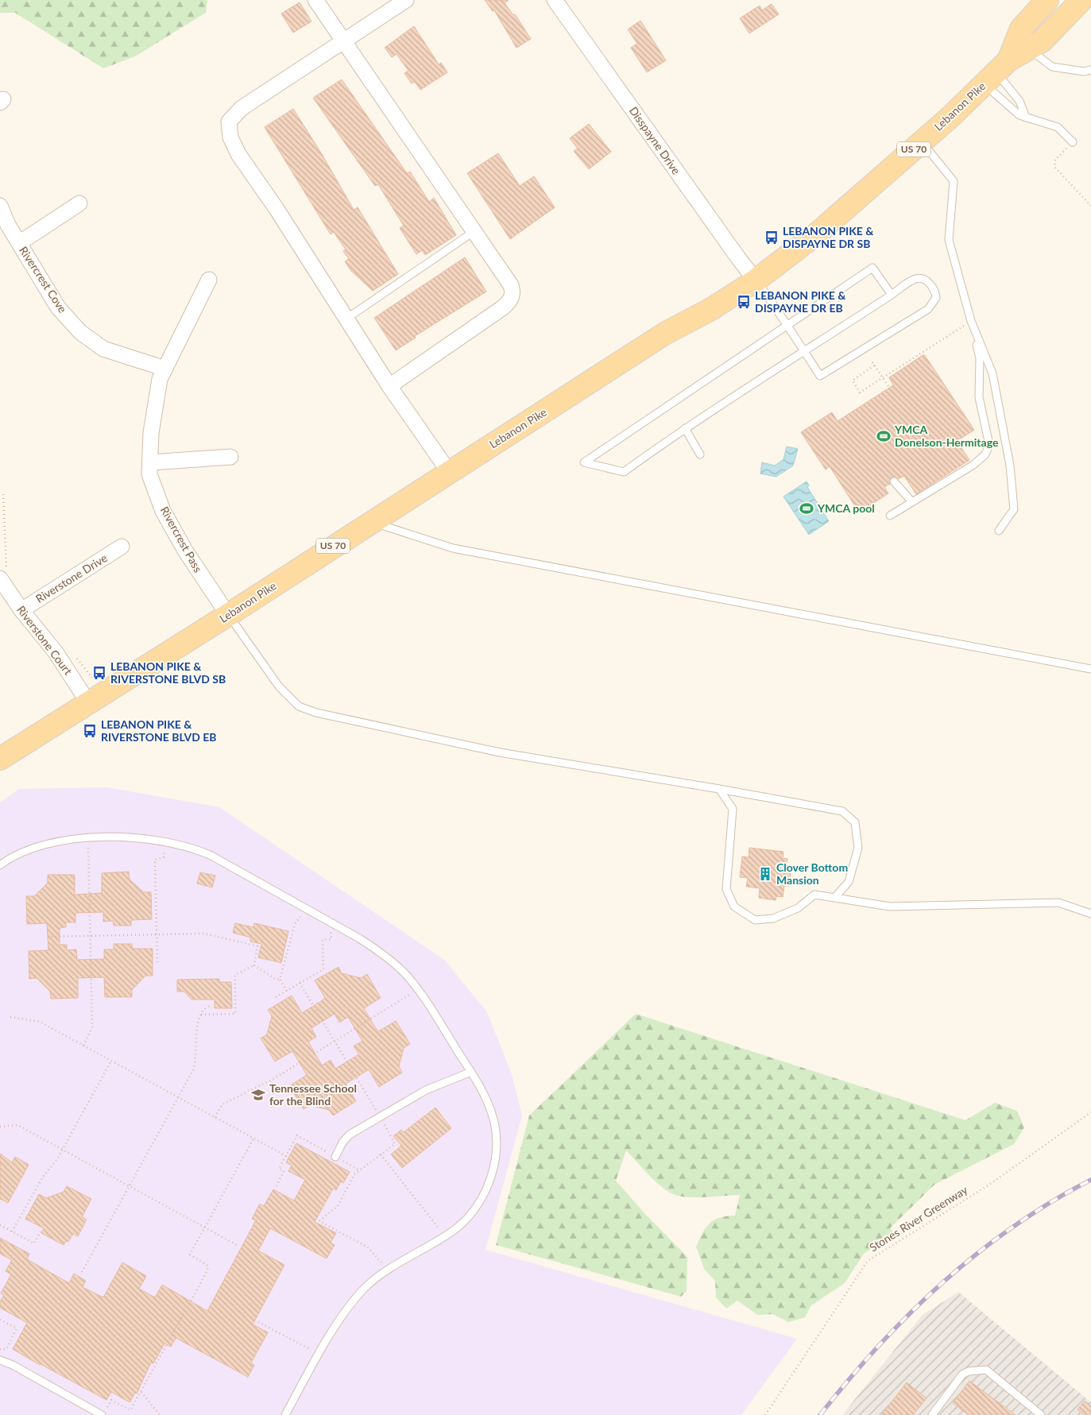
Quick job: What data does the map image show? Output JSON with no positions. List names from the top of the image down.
{
  "streets": {
    "main road": ["Lebanon Pike", "US 70"],
    "street": [
      "Disspayne Drive",
      "Rivercrest Cove",
      "Rivercrest Pass",
      "Riverstone Drive",
      "Riverstone Court"
    ],
    "path": ["Stones River Greenway"]
  },
  "crossings": [
    ["Lebanon Pike", "Disspayne Drive"],
    ["Lebanon Pike", "Rivercrest Pass"],
    ["Lebanon Pike", "Riverstone Court"],
    ["Rivercrest Cove", "Rivercrest Pass"],
    ["Riverstone Drive", "Riverstone Court"]
  ],
  "places": {
    "bus stop": [
      "LEBANON PIKE & DISPAYNE DR SB",
      "LEBANON PIKE & DISPAYNE DR EB",
      "LEBANON PIKE & RIVERSTONE BLVD SB",
      "LEBANON PIKE & RIVERSTONE BLVD EB"
    ],
    "sports": ["YMCA Donelson-Hermitage", "YMCA pool"],
    "building": ["Clover Bottom Mansion"],
    "school or university": ["Tennessee School for the Blind"]
  }
}
